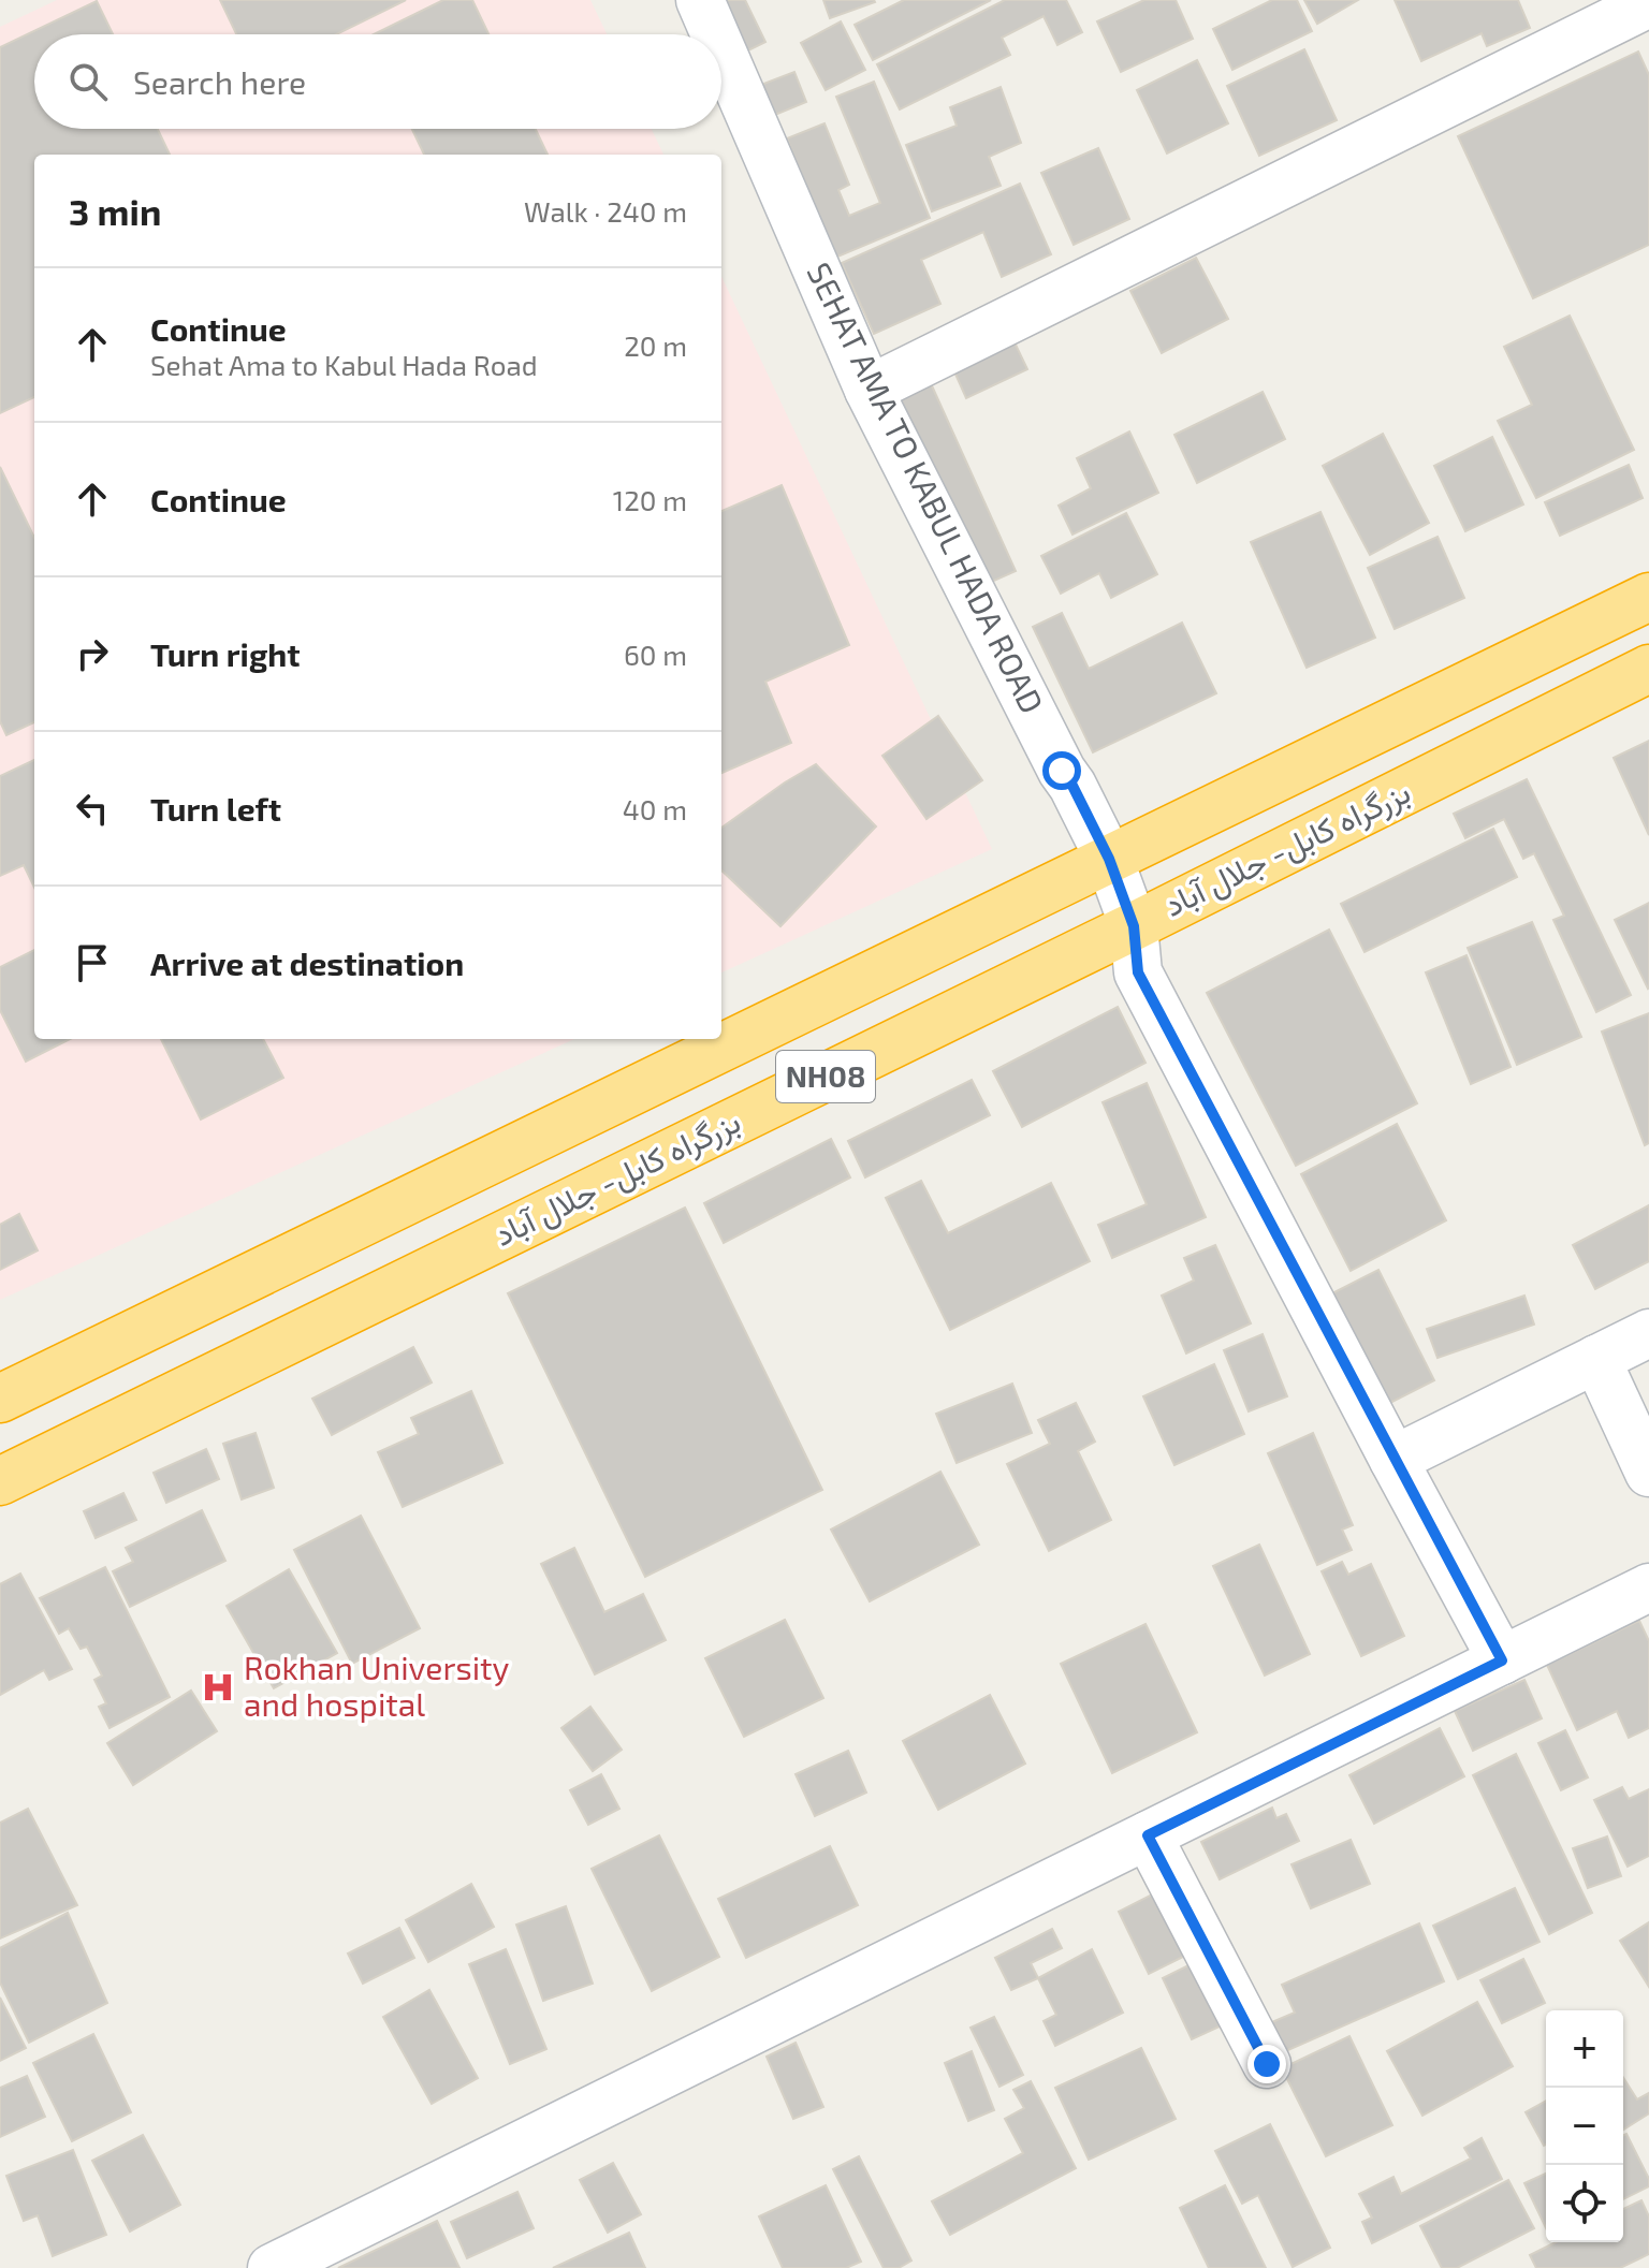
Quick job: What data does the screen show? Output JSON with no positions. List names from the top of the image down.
{
  "streets": {
    "highway": ["بزرگراه کابل- جلال آباد", "NH08"],
    "street": ["SEHAT AMA TO KABUL HADA ROAD"]
  },
  "crossings": [
    ["SEHAT AMA TO KABUL HADA ROAD", "بزرگراه کابل- جلال آباد"],
    ["SEHAT AMA TO KABUL HADA ROAD", "NH08"]
  ],
  "places": {
    "hospital": ["Rokhan University and hospital"]
  },
  "page": {
    "search": "Search here",
    "heading": ["3 min", "Walk · 240 m"],
    "list": [
      ["Continue", "Sehat Ama to Kabul Hada Road", "20 m"],
      ["Continue", "120 m"],
      ["Turn right", "60 m"],
      ["Turn left", "40 m"],
      "Arrive at destination"
    ],
    "map_buttons": ["+", "−"]
  }
}
